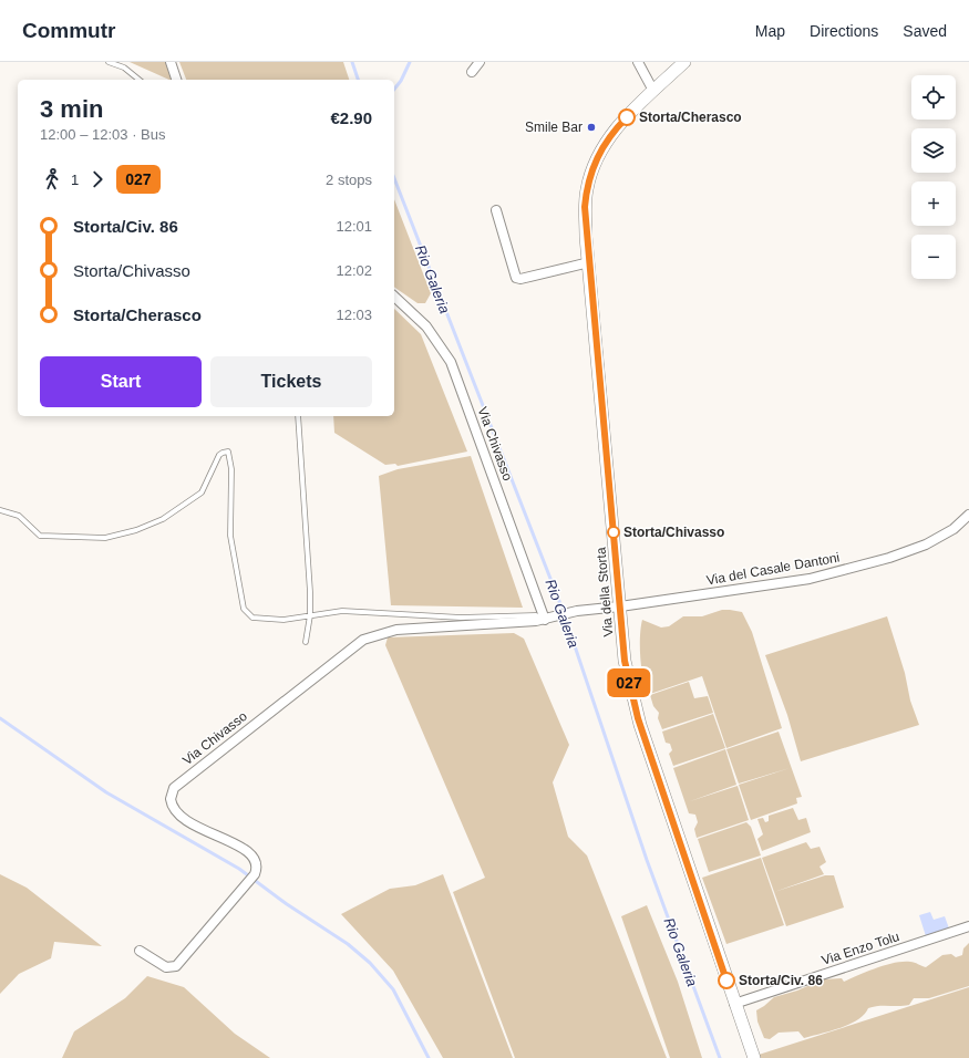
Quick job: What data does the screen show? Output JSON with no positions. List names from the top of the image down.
{
  "streets": {
    "main road": ["Via della Storta"],
    "street": ["Via Chivasso", "Via del Casale Dantoni", "Via Enzo Tolu"]
  },
  "crossings": [
    ["Via Chivasso", "Via del Casale Dantoni"],
    ["Via Chivasso", "Via della Storta"],
    ["Via del Casale Dantoni", "Via della Storta"],
    ["Via della Storta", "Via Enzo Tolu"]
  ],
  "water": ["Rio Galeria"],
  "places": [
    "Storta/Cherasco",
    "Smile Bar",
    "Storta/Chivasso",
    "Storta/Civ. 86"
  ],
  "lines": ["bus line 027"],
  "page": {
    "header": "Commutr",
    "nav": ["Map", "Directions", "Saved"],
    "on_map": "027",
    "map_buttons": ["+", "−"],
    "heading": ["3 min", "12:00 – 12:03 · Bus", "€2.90"],
    "legs": ["1", "027", "2 stops"],
    "list": [
      {
        "name": "Storta/Civ. 86",
        "value": "12:01"
      },
      {
        "name": "Storta/Chivasso",
        "value": "12:02"
      },
      {
        "name": "Storta/Cherasco",
        "value": "12:03"
      }
    ],
    "buttons": ["Start", "Tickets"]
  }
}
